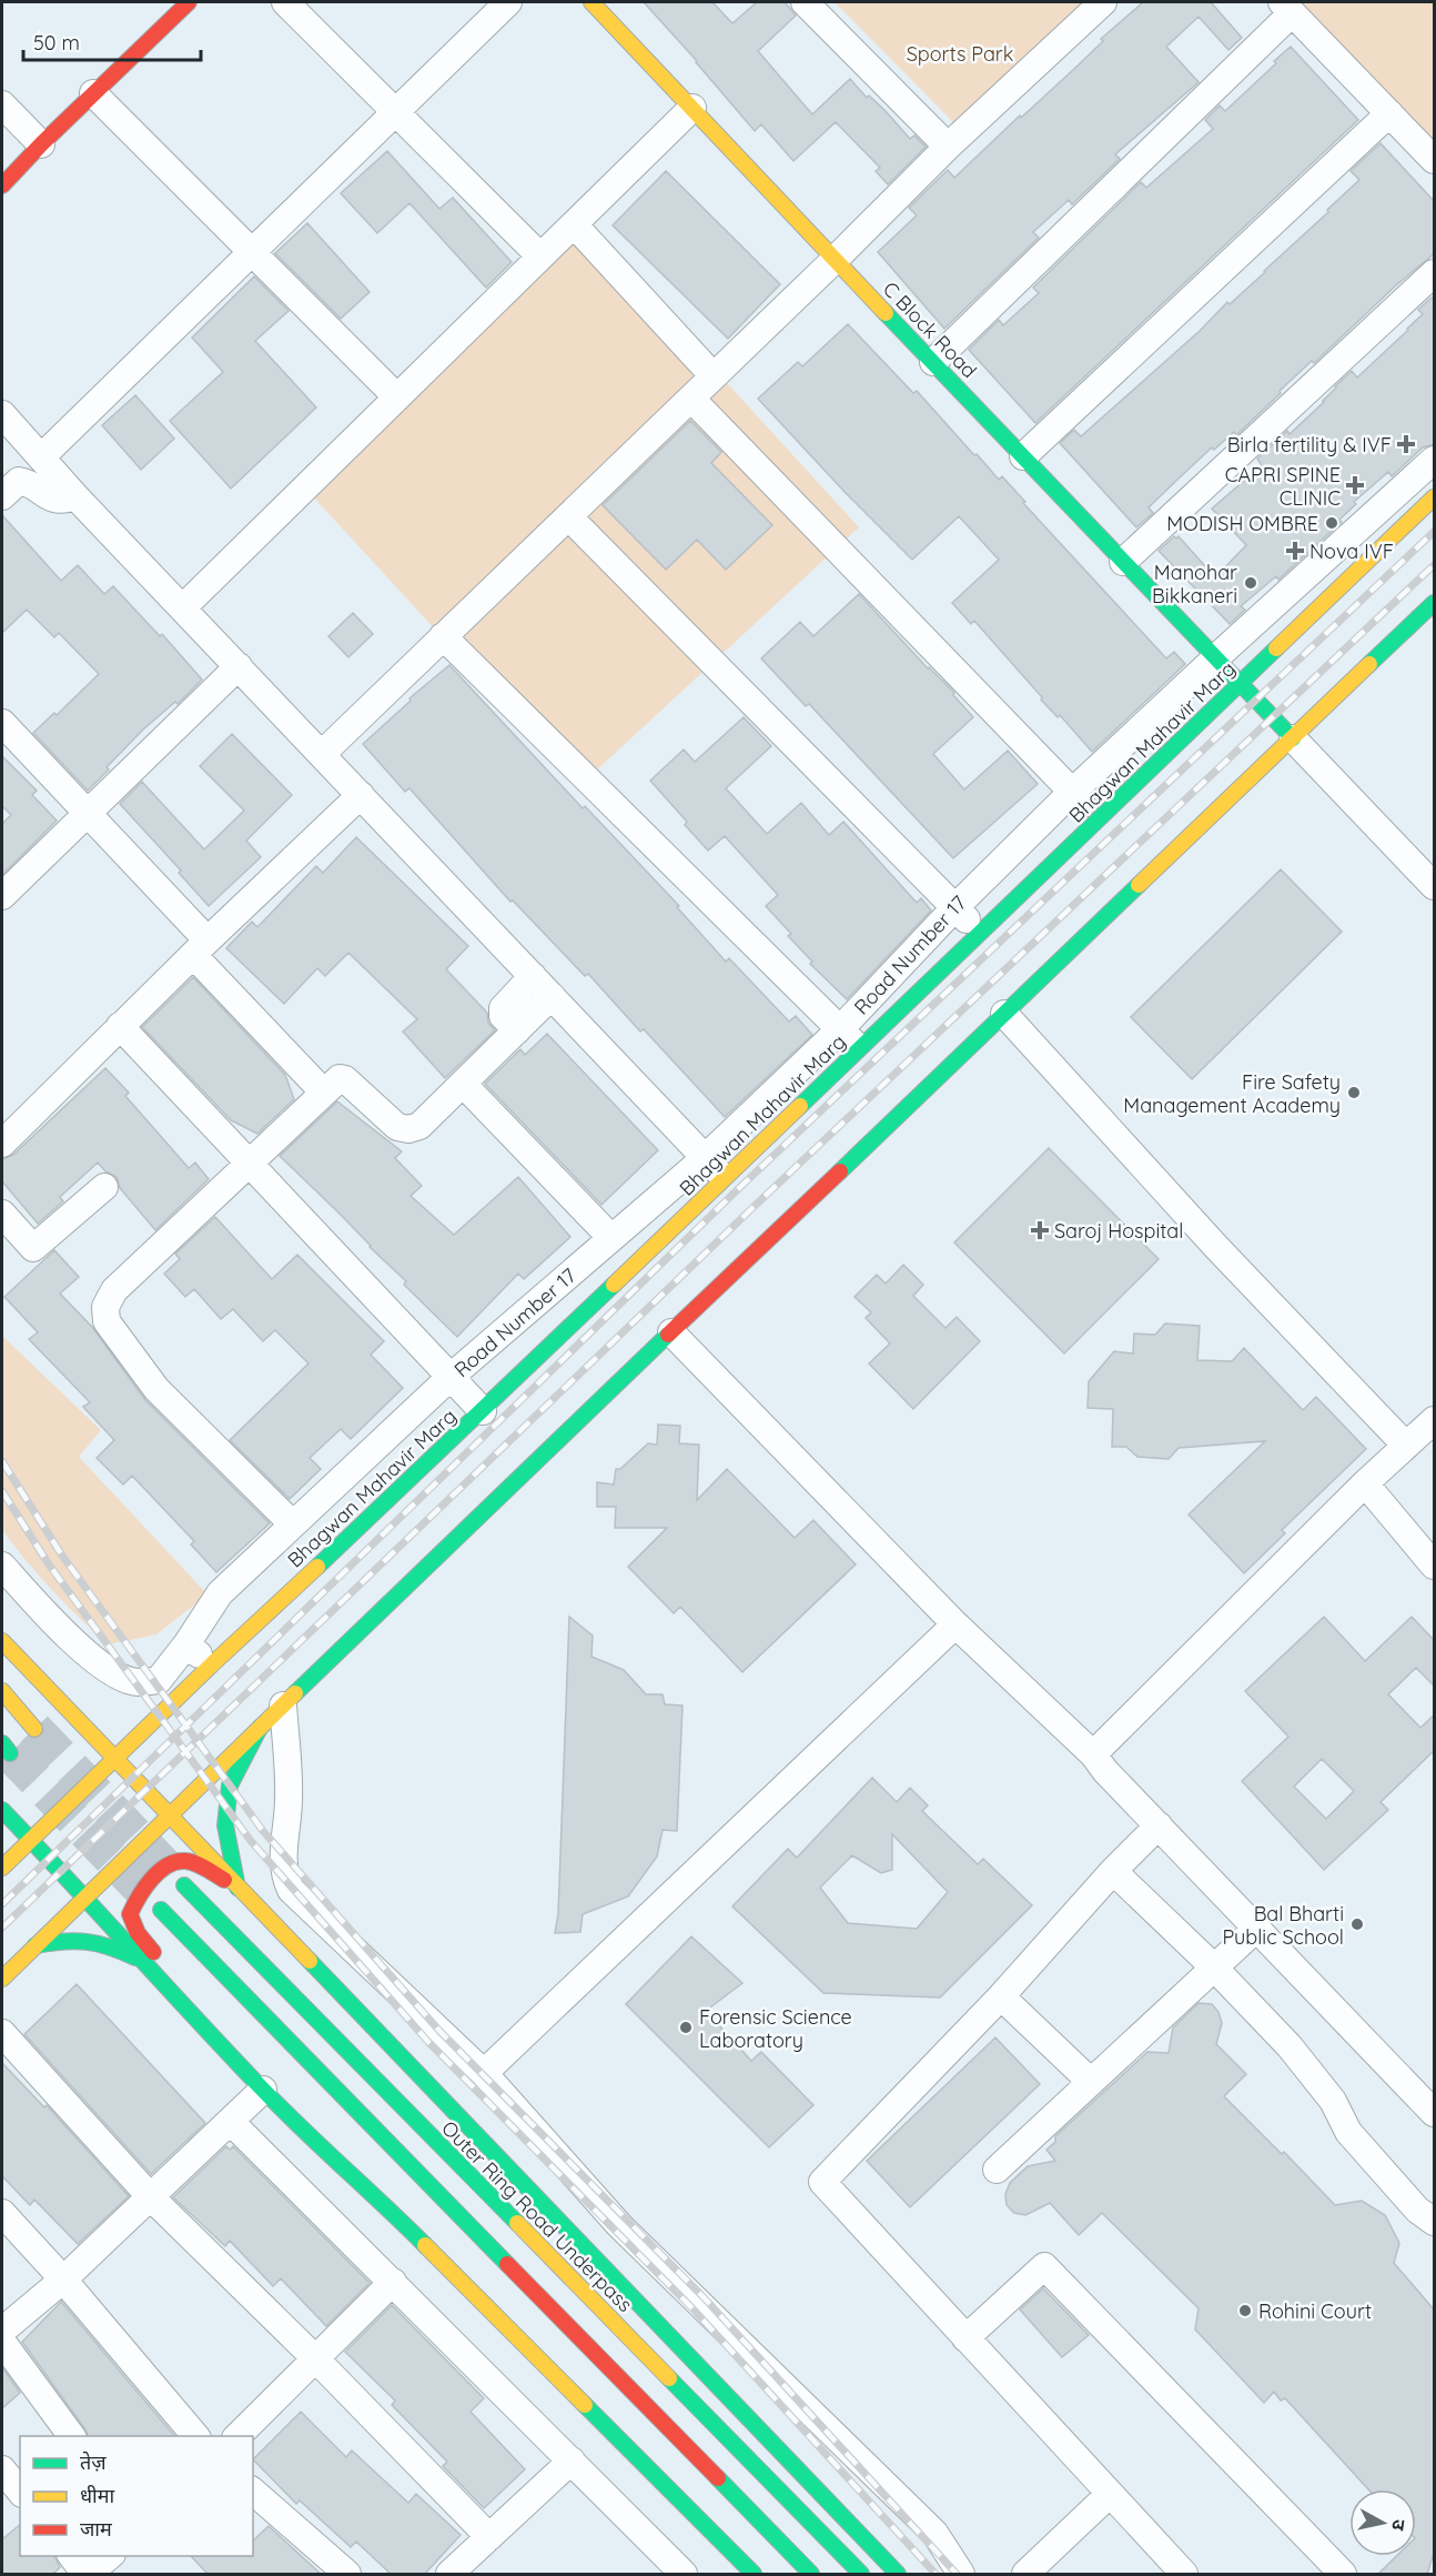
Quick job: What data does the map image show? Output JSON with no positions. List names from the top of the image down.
{
  "streets": {
    "main road": ["C Block Road", "Bhagwan Mahavir Marg", "Outer Ring Road Underpass"],
    "street": ["Road Number 17"]
  },
  "crossings": [
    ["C Block Road", "Bhagwan Mahavir Marg"],
    ["C Block Road", "Road Number 17"]
  ],
  "parks": ["Sports Park"],
  "places": {
    "health": [
      "Birla fertility & IVF",
      "CAPRI SPINE CLINIC",
      "Nova IVF",
      "Saroj Hospital"
    ],
    "other": [
      "MODISH OMBRE",
      "Manohar Bikkaneri",
      "Fire Safety Management Academy",
      "Bal Bharti Public School",
      "Forensic Science Laboratory",
      "Rohini Court"
    ]
  },
  "legend": ["तेज़", "धीमा", "जाम"],
  "scale_bar": "50 m",
  "north": "right"
}
